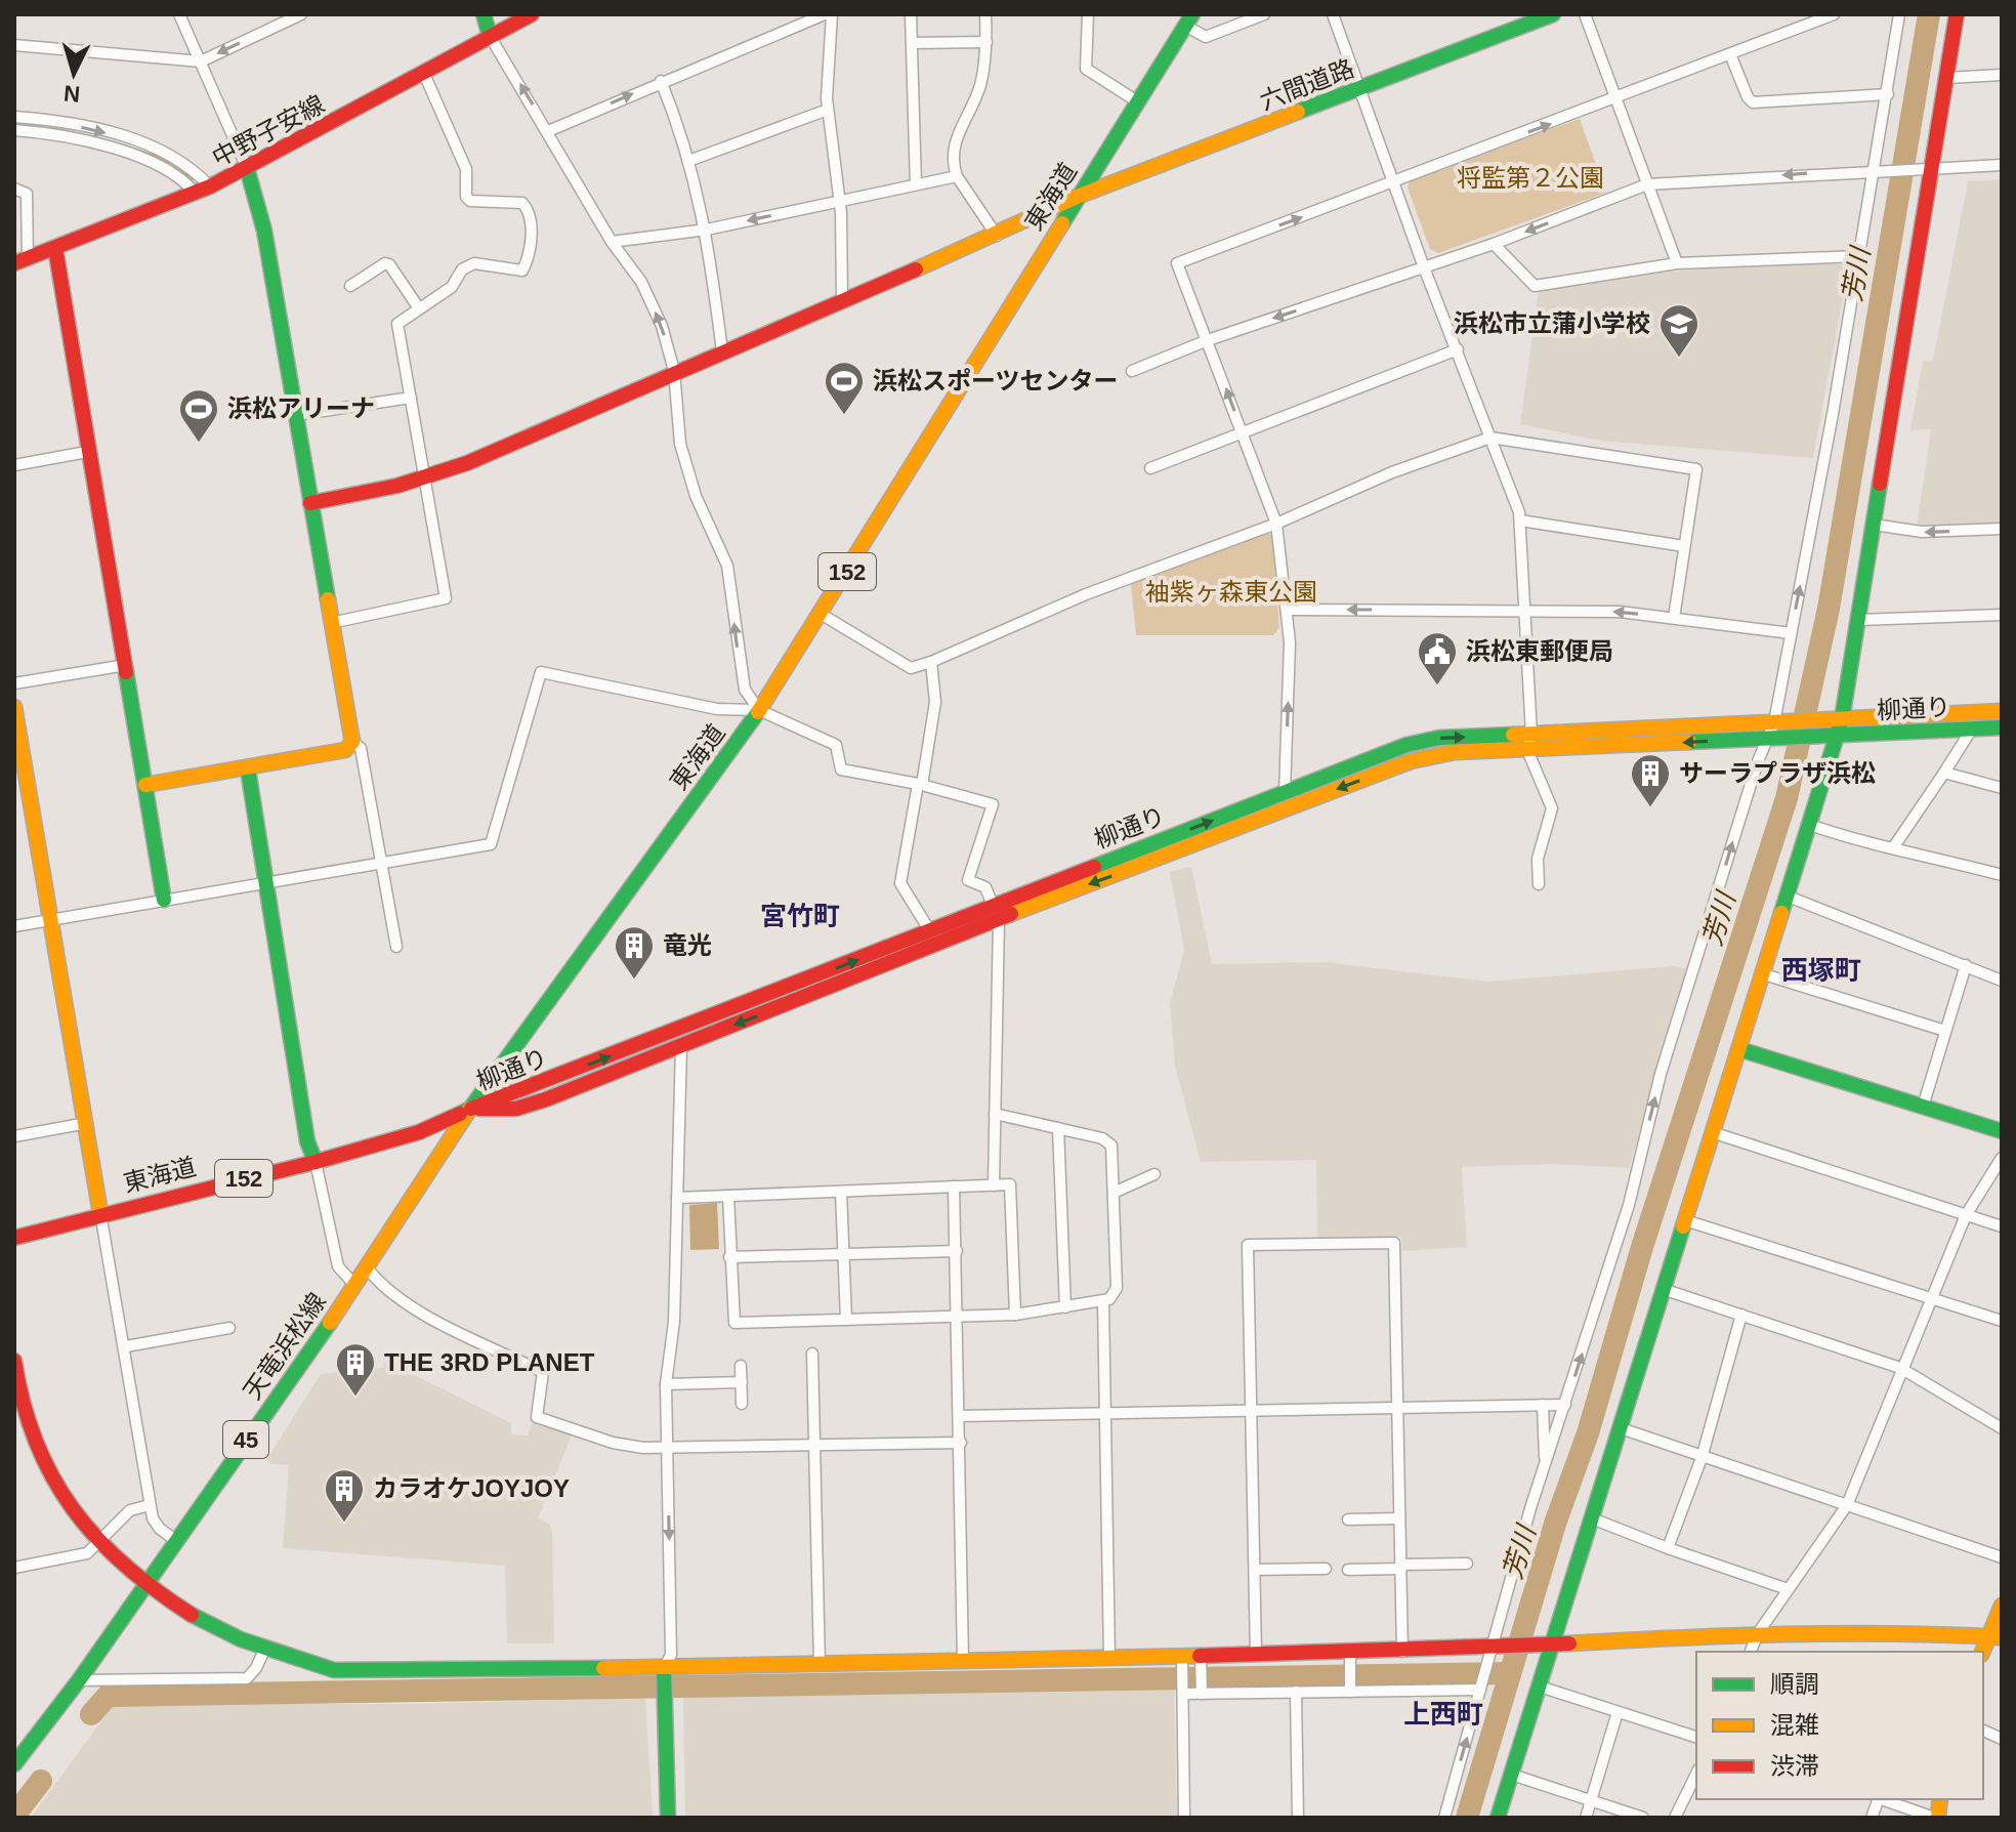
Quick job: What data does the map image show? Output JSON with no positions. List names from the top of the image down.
{
  "streets": {
    "main road": [
      "六間道路",
      "中野子安線",
      "東海道",
      "152",
      "柳通り",
      "天竜浜松線",
      "45"
    ]
  },
  "crossings": [
    ["六間道路", "東海道"],
    ["東海道", "柳通り"],
    ["東海道", "天竜浜松線"],
    ["柳通り", "天竜浜松線"]
  ],
  "districts": ["宮竹町", "西塚町", "上西町"],
  "water": ["芳川"],
  "parks": ["将監第２公園", "袖紫ヶ森東公園"],
  "places": {
    "school or university": ["浜松市立蒲小学校"],
    "sports": ["浜松スポーツセンター", "浜松アリーナ"],
    "public building": ["浜松東郵便局"],
    "building": [
      "サーラプラザ浜松",
      "竜光",
      "THE 3RD PLANET",
      "カラオケJOYJOY"
    ]
  },
  "legend": ["順調", "混雑", "渋滞"],
  "north": "bottom"
}
